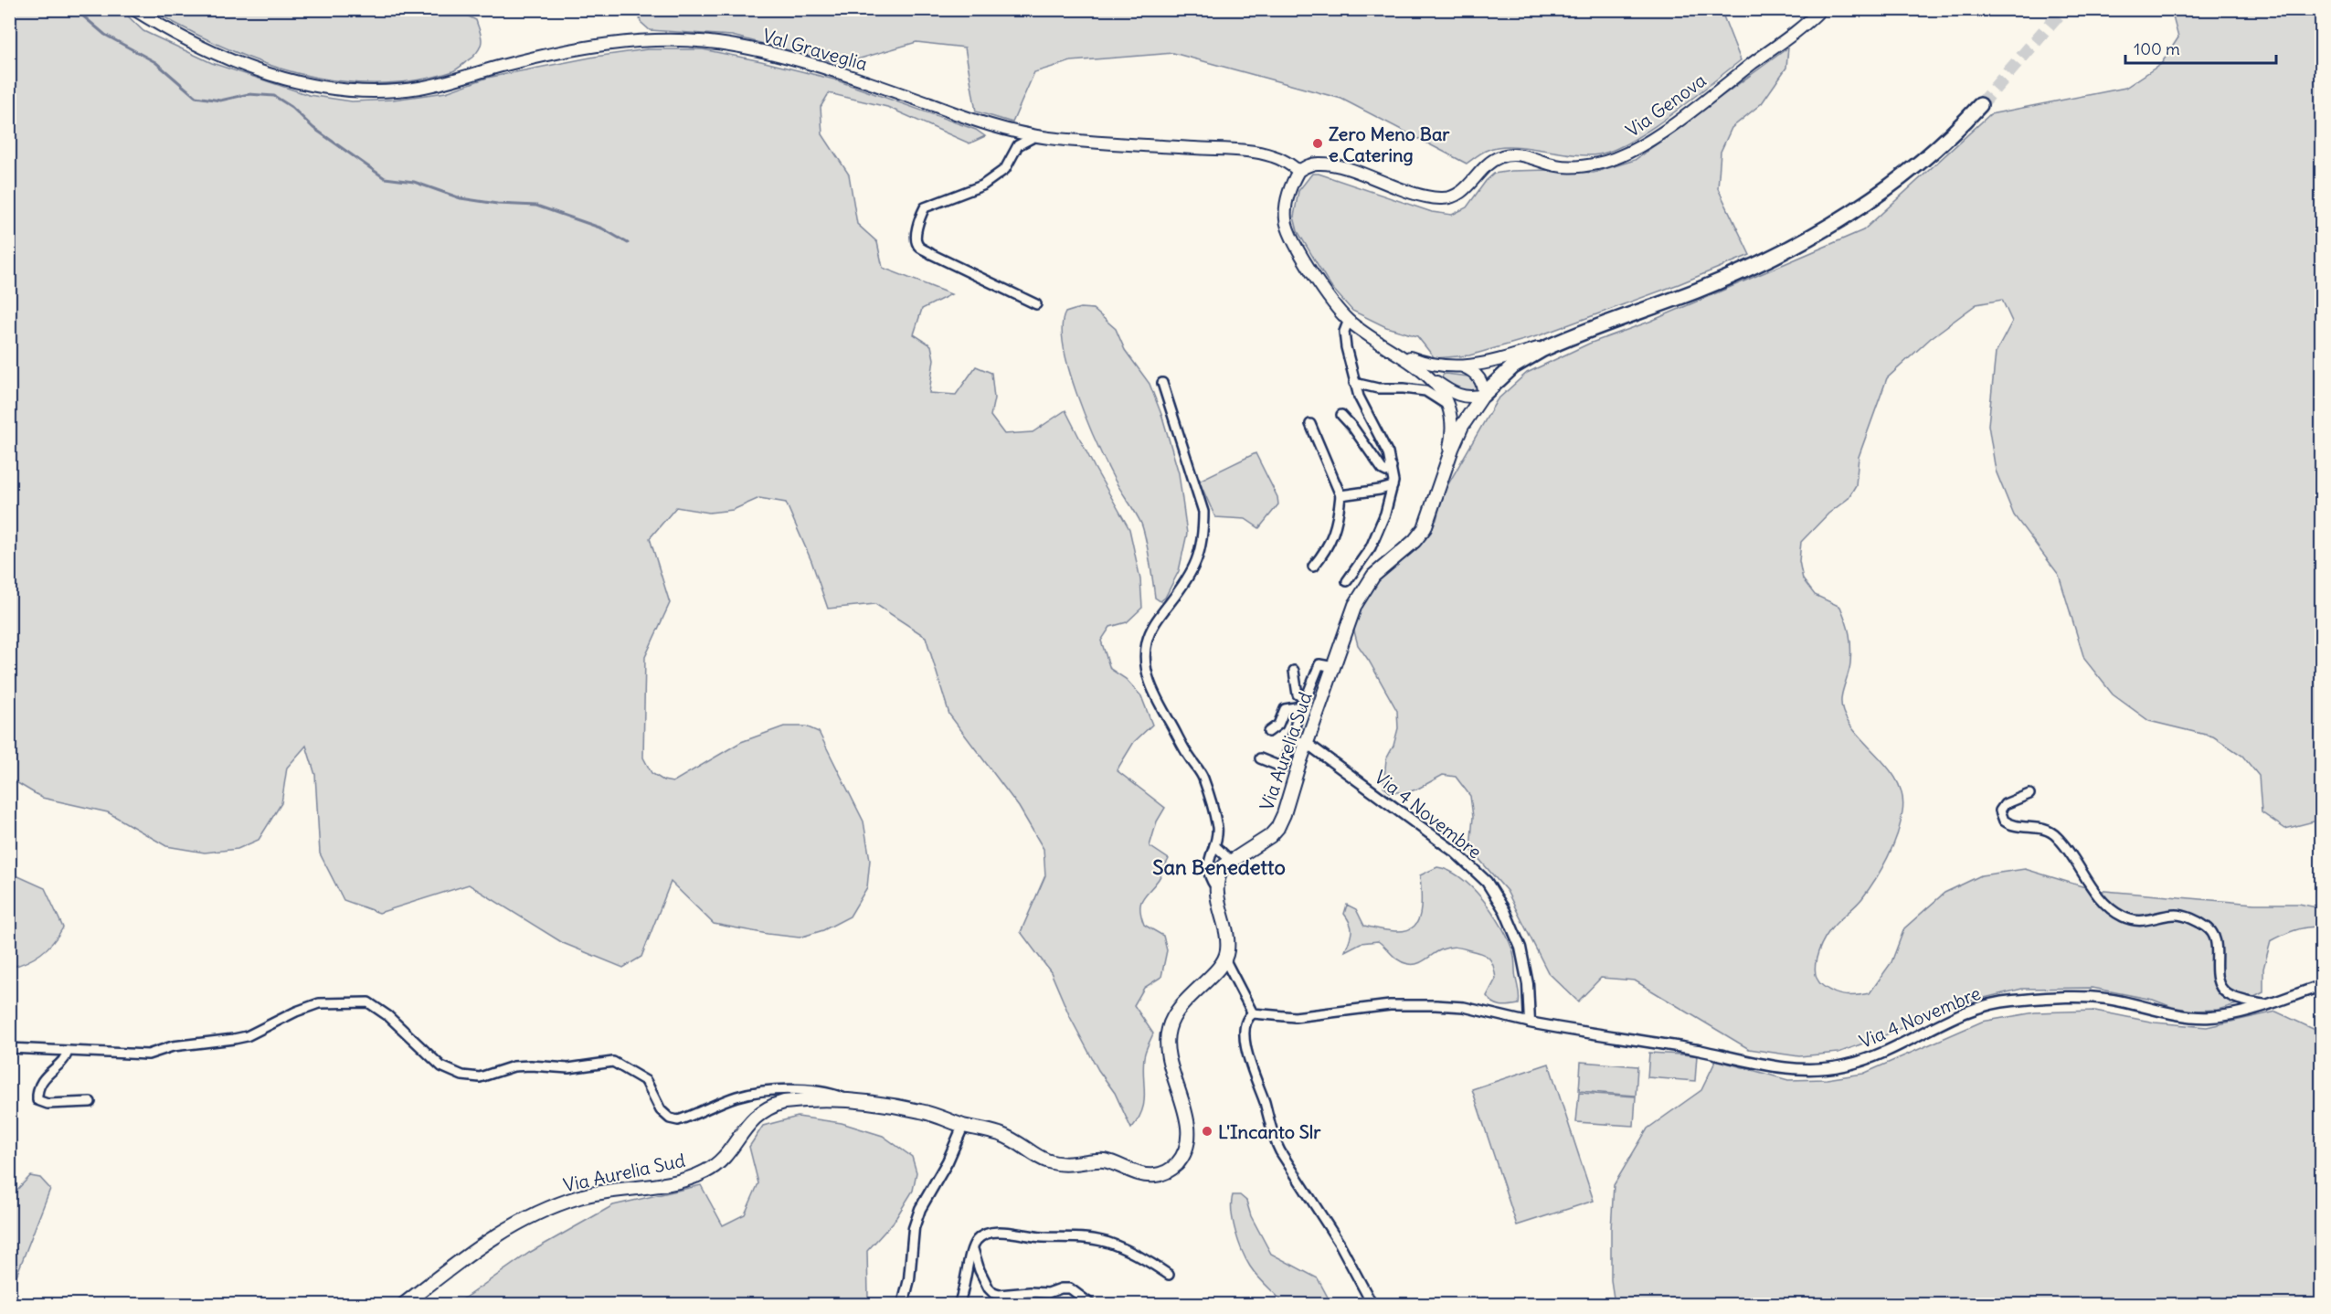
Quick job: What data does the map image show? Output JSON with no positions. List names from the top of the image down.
{
  "streets": {
    "main road": ["Val Graveglia", "Via Genova", "Via Aurelia Sud"],
    "street": ["Via 4 Novembre"]
  },
  "crossings": [
    ["Val Graveglia", "Via Genova"],
    ["Val Graveglia", "Via Aurelia Sud"],
    ["Via Genova", "Via Aurelia Sud"],
    ["Via Aurelia Sud", "Via 4 Novembre"]
  ],
  "districts": ["San Benedetto"],
  "places": ["Zero Meno Bar e Catering", "L'Incanto Slr"],
  "scale_bar": "100 m"
}
